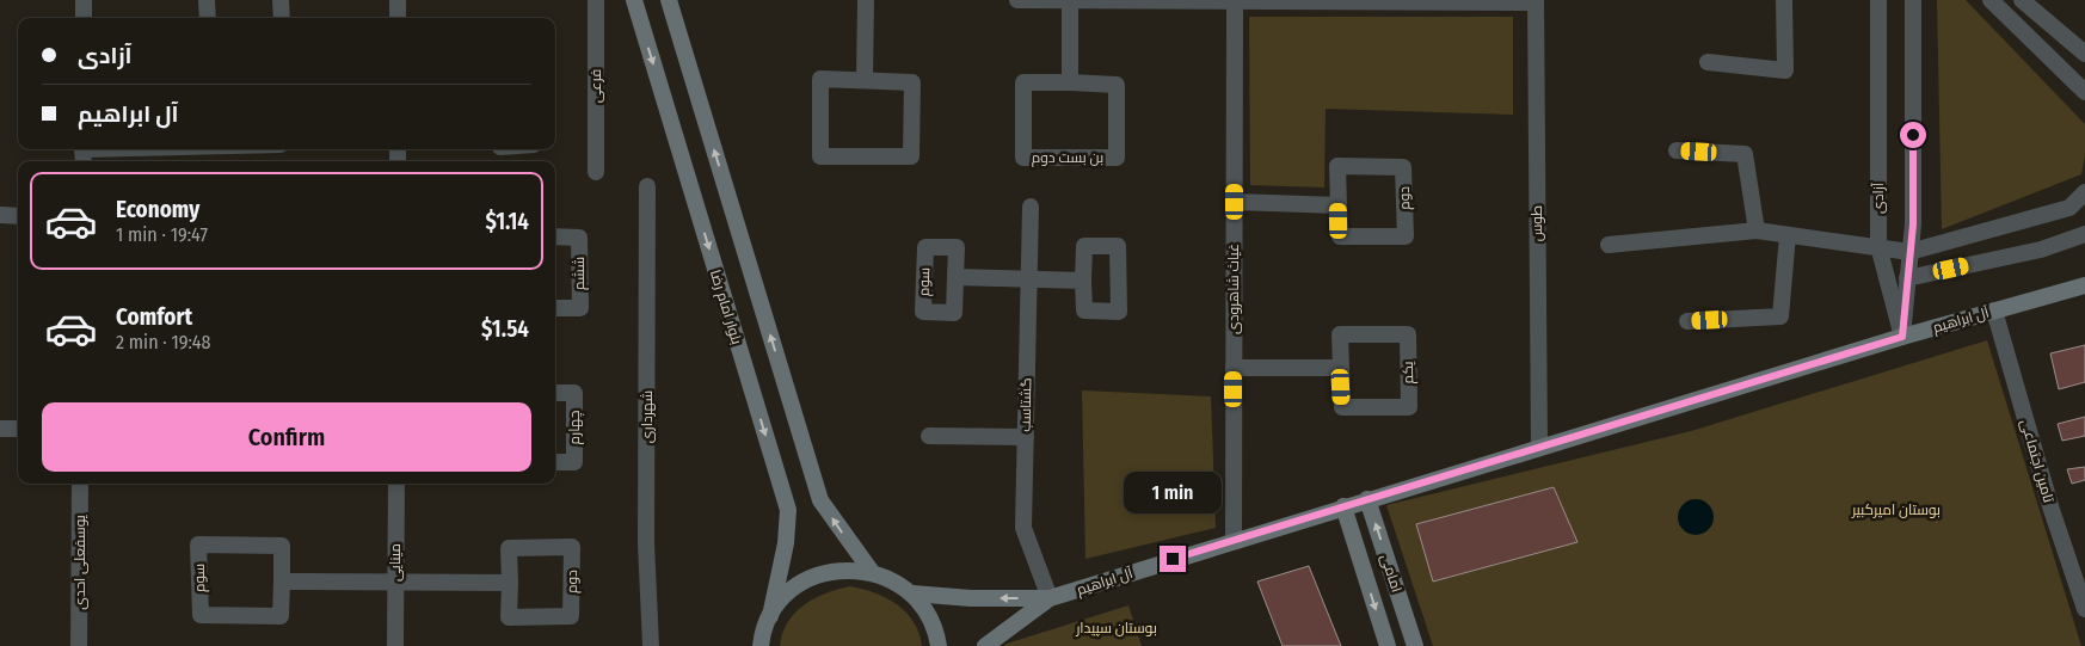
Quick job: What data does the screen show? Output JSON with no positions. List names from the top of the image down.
{
  "streets": {
    "main road": ["بلوار امام رضا", "آل ابراهیم", "امامی"],
    "street": [
      "فرعی",
      "بن بست دوم",
      "دوم",
      "آزادی",
      "طوس",
      "ششم",
      "سوم",
      "غیاث شاهرودی",
      "یکم",
      "گشتاسب",
      "شهرداری",
      "چهارم",
      "تامین اجتماعی",
      "یوسفعلی احدی",
      "مینایی"
    ]
  },
  "crossings": [
    ["آزادی", "آل ابراهیم"],
    ["طوس", "آل ابراهیم"],
    ["سوم", "گشتاسب"],
    ["غیاث شاهرودی", "آل ابراهیم"],
    ["آل ابراهیم", "گشتاسب"],
    ["آل ابراهیم", "تامین اجتماعی"],
    ["آل ابراهیم", "امامی"]
  ],
  "parks": ["بوستان امیرکبیر", "بوستان سپیدار"],
  "page": {
    "banner": ["آزادی", "آل ابراهیم"],
    "list": [
      {
        "name": "Economy",
        "note": "1 min · 19:47",
        "value": "$1.14"
      },
      {
        "name": "Comfort",
        "note": "2 min · 19:48",
        "value": "$1.54"
      }
    ],
    "buttons": "Confirm",
    "bubble": "1 min"
  }
}
